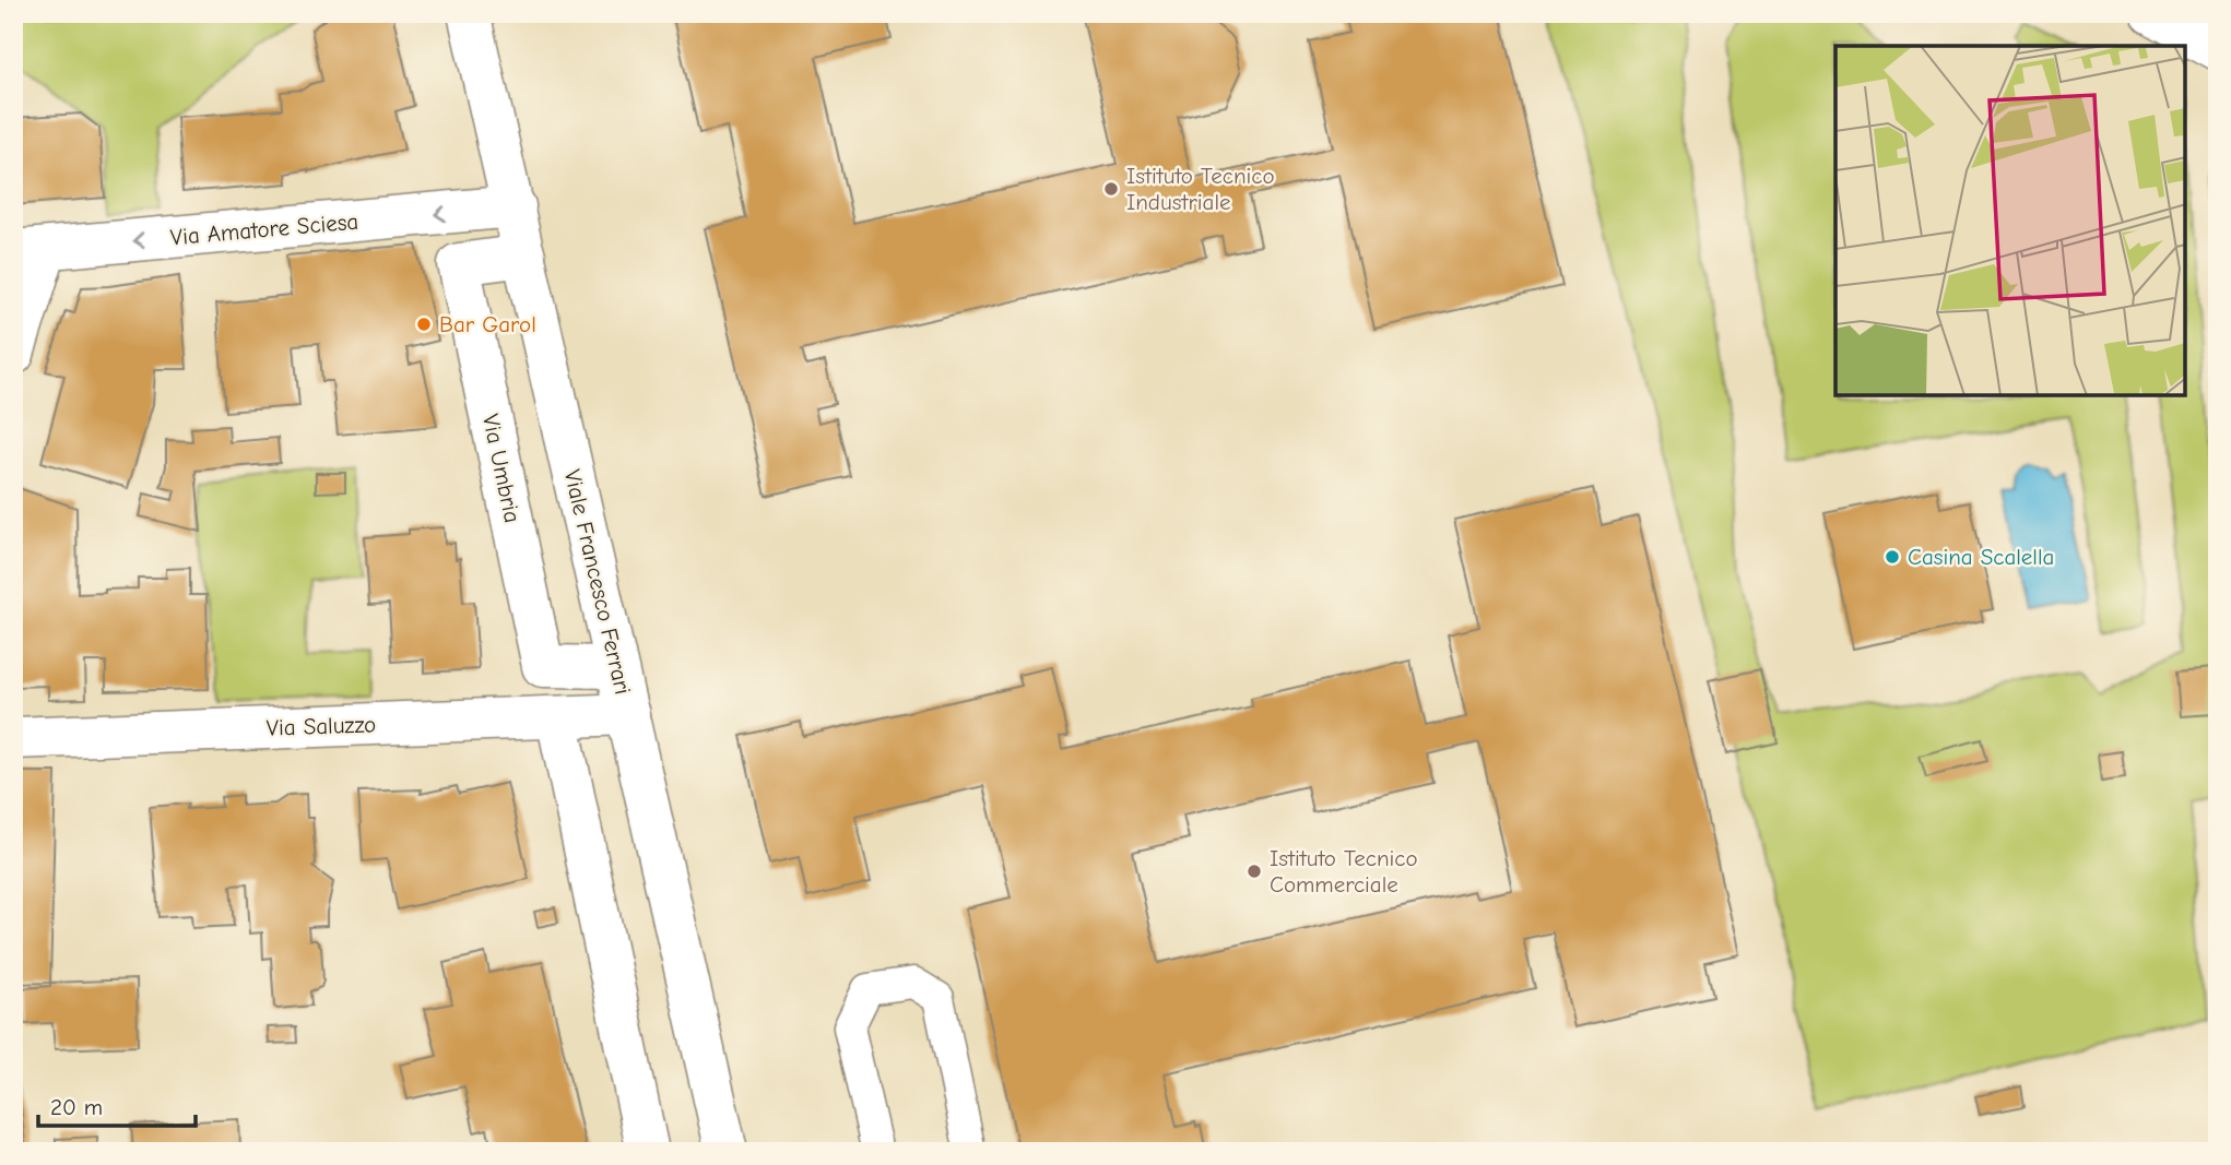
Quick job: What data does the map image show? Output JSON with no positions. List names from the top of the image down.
{
  "streets": {
    "street": [
      "Via Amatore Sciesa",
      "Via Umbria",
      "Viale Francesco Ferrari",
      "Via Saluzzo"
    ]
  },
  "crossings": [
    ["Via Amatore Sciesa", "Viale Francesco Ferrari"],
    ["Via Umbria", "Viale Francesco Ferrari"],
    ["Viale Francesco Ferrari", "Via Saluzzo"]
  ],
  "one_way": ["Via Amatore Sciesa"],
  "places": [
    "Istituto Tecnico Industriale",
    "Bar Garol",
    "Casina Scalella",
    "Istituto Tecnico Commerciale"
  ],
  "scale_bar": "20 m"
}
